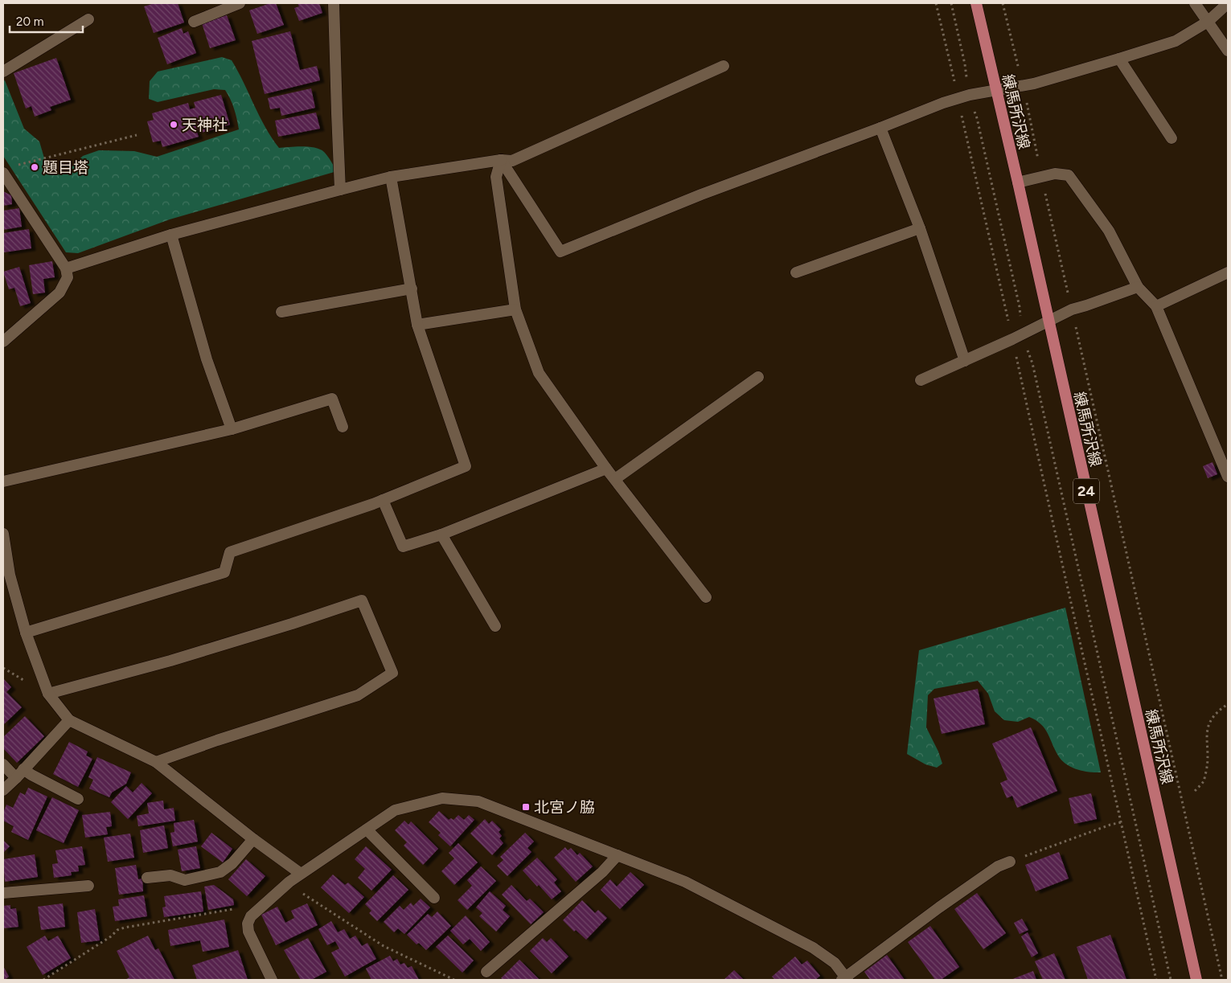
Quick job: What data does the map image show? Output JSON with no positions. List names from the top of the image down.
{
  "streets": {
    "main road": ["練馬所沢線", "24"]
  },
  "places": {
    "other": ["天神社", "題目塔"],
    "transit": ["北宮ノ脇"]
  },
  "scale_bar": "20 m"
}
